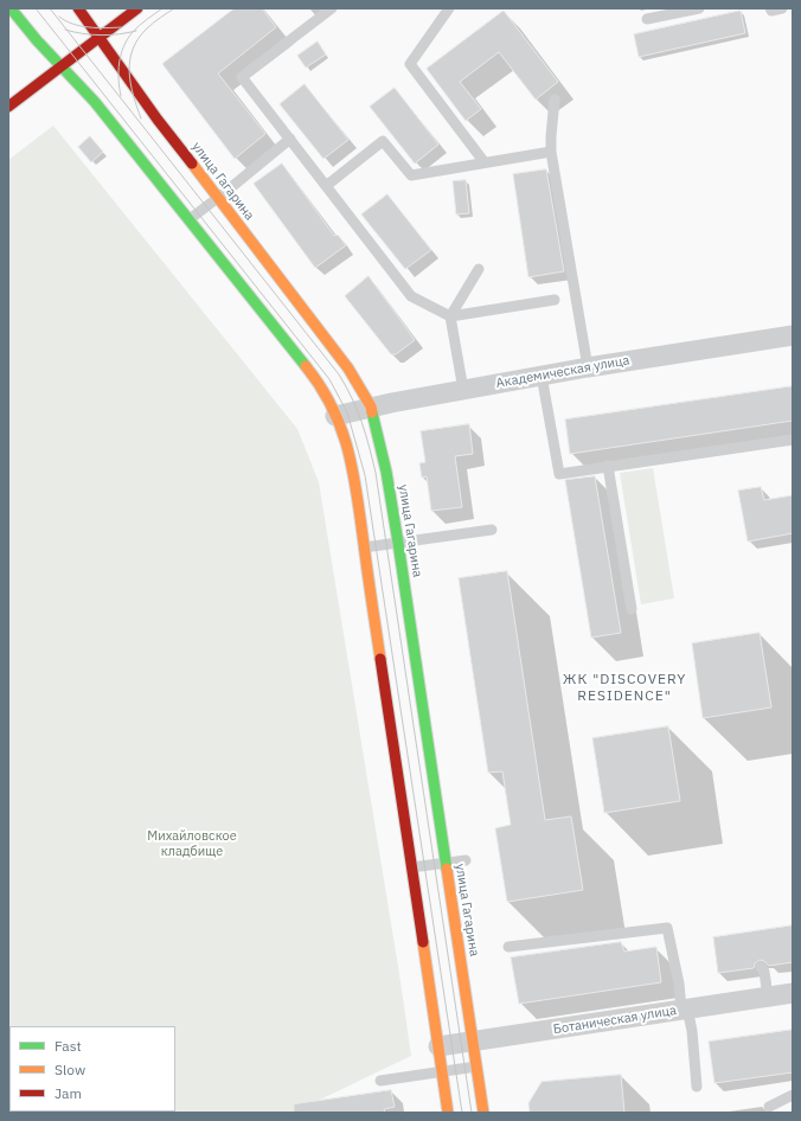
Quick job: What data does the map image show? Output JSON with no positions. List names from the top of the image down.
{
  "streets": {
    "main road": ["улица Гагарина"],
    "street": ["Академическая улица", "Ботаническая улица"]
  },
  "crossings": [
    ["улица Гагарина", "Академическая улица"],
    ["улица Гагарина", "Ботаническая улица"]
  ],
  "districts": ["ЖК \"DISCOVERY RESIDENCE\""],
  "parks": ["Михайловское кладбище"],
  "legend": ["Fast", "Slow", "Jam"]
}
